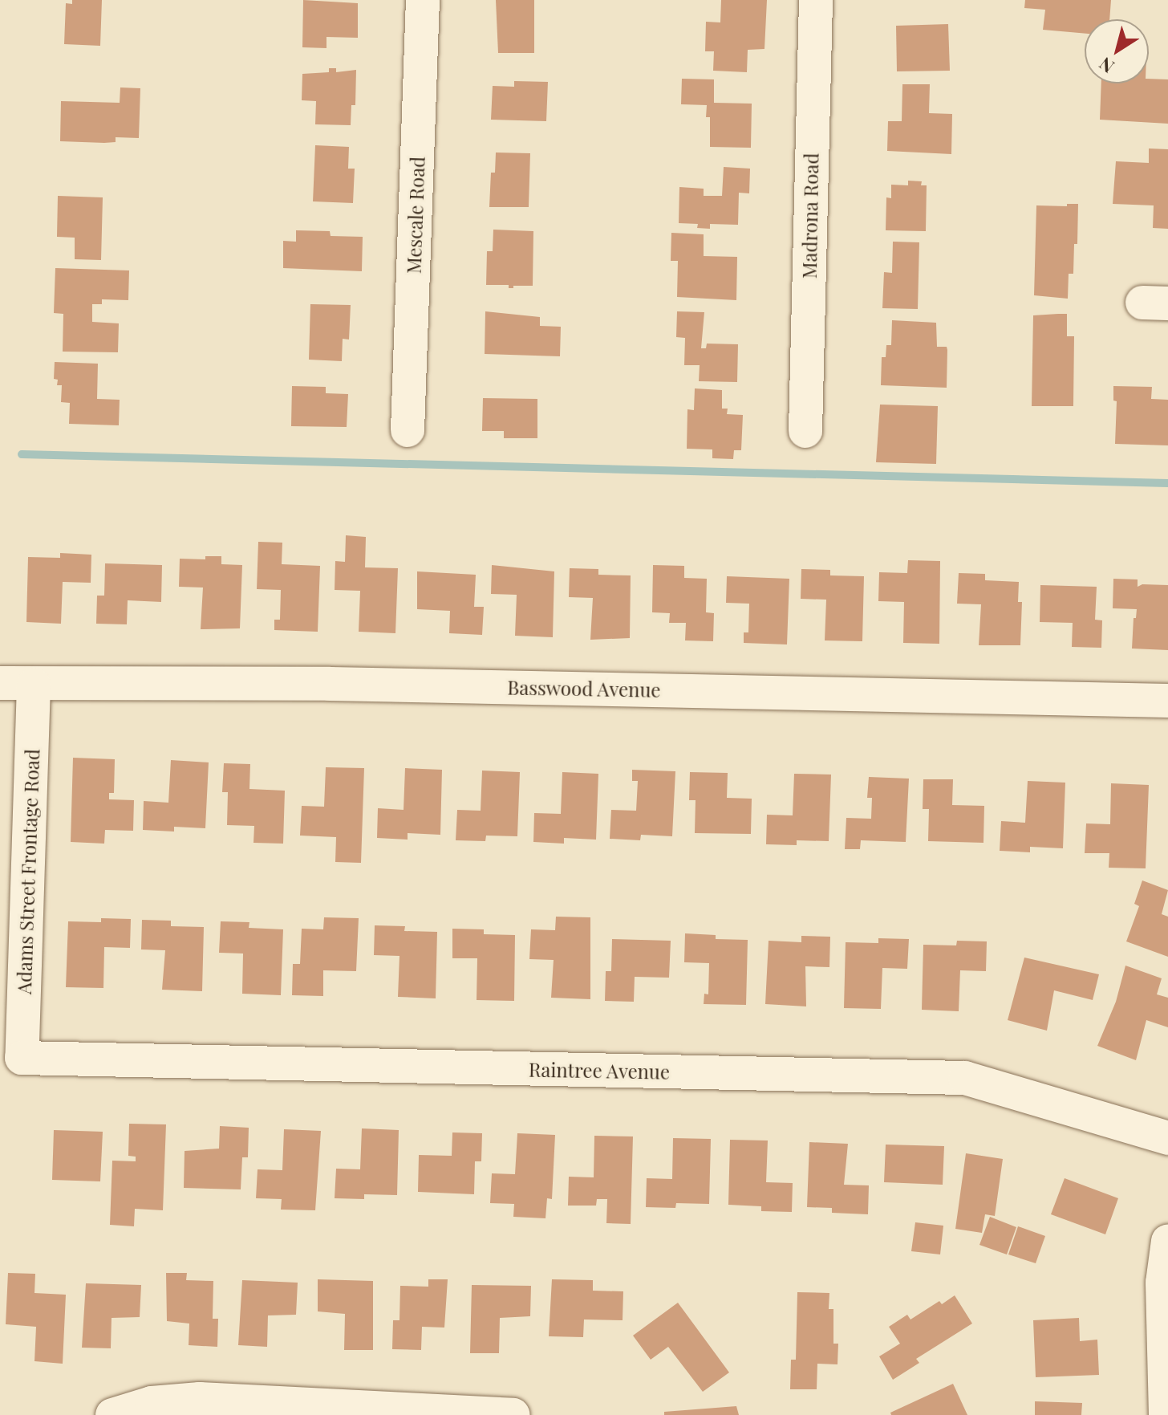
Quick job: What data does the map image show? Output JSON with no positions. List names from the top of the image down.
{
  "streets": {
    "street": [
      "Mescale Road",
      "Madrona Road",
      "Basswood Avenue",
      "Adams Street Frontage Road",
      "Raintree Avenue"
    ]
  },
  "crossings": [
    ["Basswood Avenue", "Adams Street Frontage Road"],
    ["Adams Street Frontage Road", "Raintree Avenue"]
  ],
  "north": "bottom left"
}
